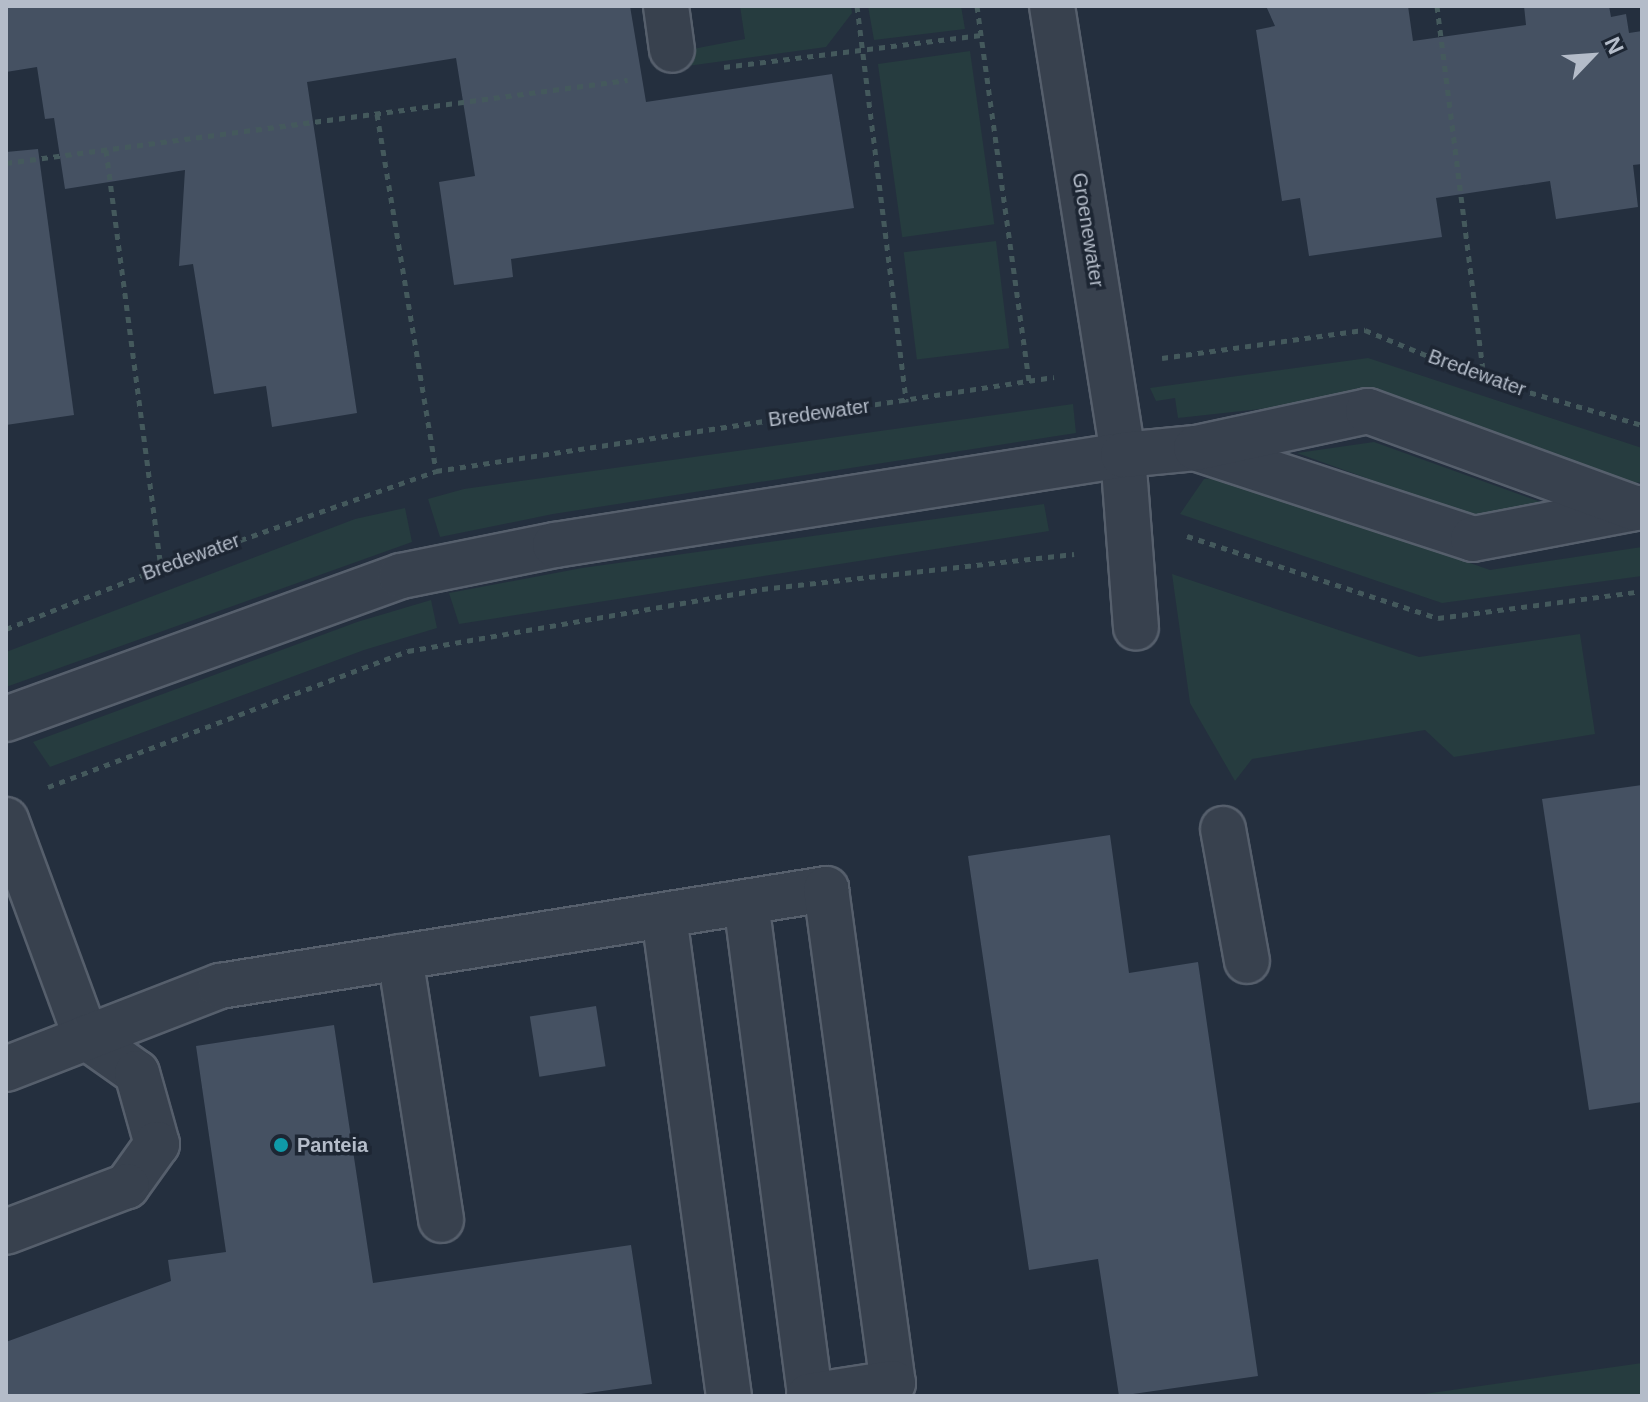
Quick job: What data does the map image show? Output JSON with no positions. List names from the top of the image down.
{
  "streets": {
    "street": ["Groenewater"],
    "path": ["Bredewater"]
  },
  "crossings": [
    ["Groenewater", "Bredewater"]
  ],
  "places": ["Panteia"],
  "north": "top right"
}
